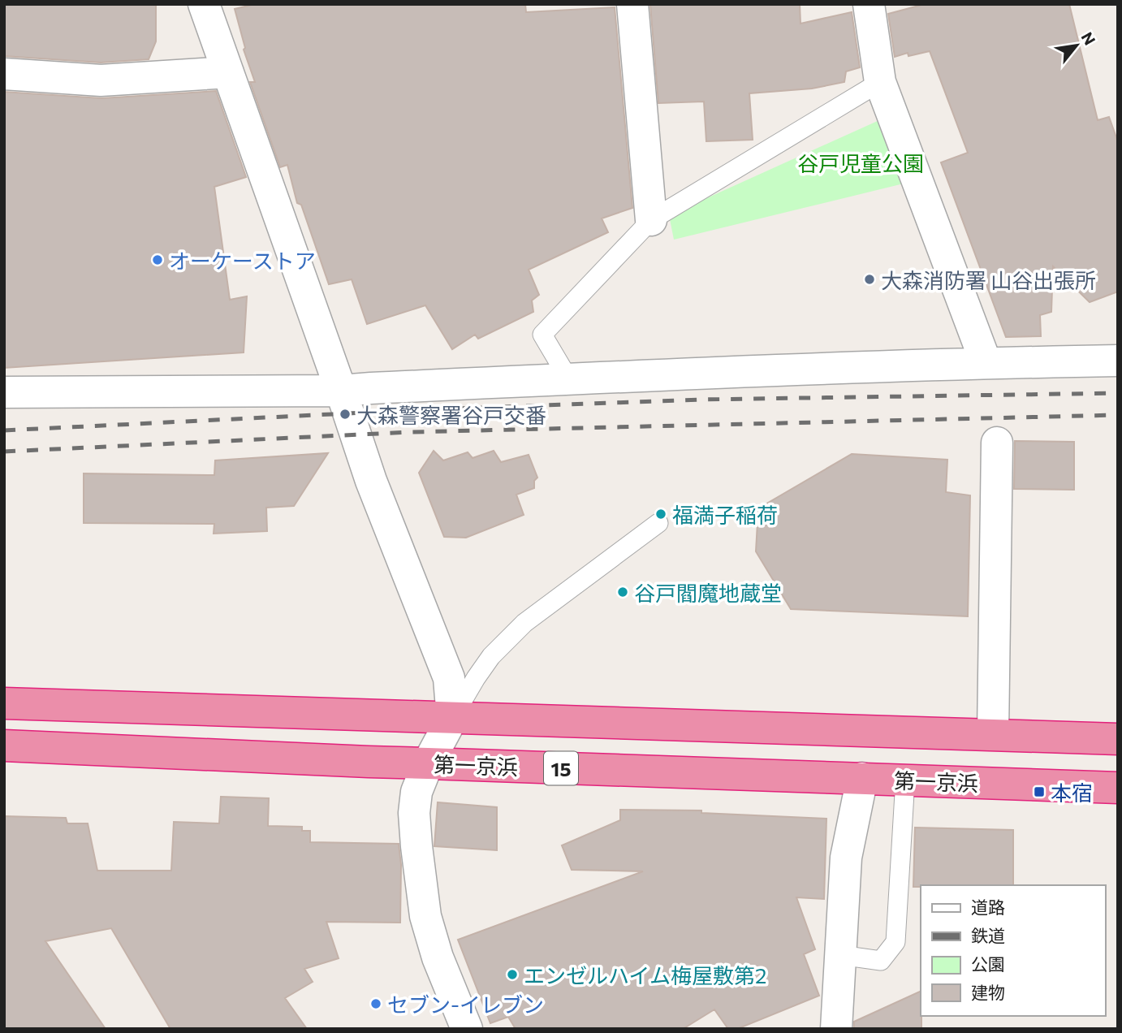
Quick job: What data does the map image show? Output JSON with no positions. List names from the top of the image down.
{
  "streets": {
    "highway": ["第一京浜", "15"]
  },
  "parks": ["谷戸児童公園"],
  "places": {
    "other": [
      "オーケーストア",
      "大森消防署 山谷出張所",
      "大森警察署谷戸交番",
      "福満子稲荷",
      "谷戸閻魔地蔵堂",
      "エンゼルハイム梅屋敷第2",
      "セブン-イレブン"
    ],
    "transit": ["本宿"]
  },
  "legend": [
    "道路",
    "鉄道",
    "公園",
    "建物"
  ],
  "north": "top right"
}
